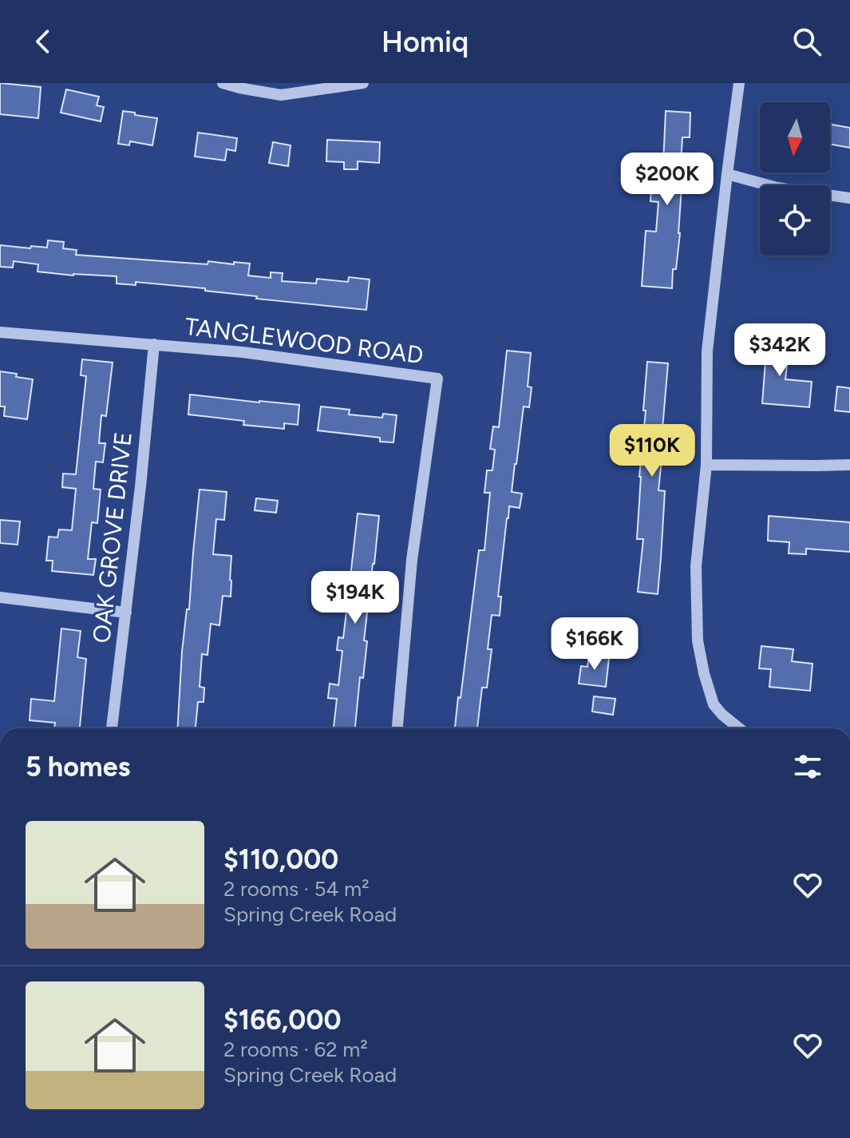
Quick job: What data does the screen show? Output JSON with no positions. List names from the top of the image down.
{
  "streets": {
    "street": ["TANGLEWOOD ROAD", "OAK GROVE DRIVE"]
  },
  "crossings": [
    ["TANGLEWOOD ROAD", "OAK GROVE DRIVE"]
  ],
  "north": "bottom",
  "page": {
    "header": "Homiq",
    "price": [
      "$200K",
      "$342K",
      "$110K",
      "$194K",
      "$166K"
    ],
    "heading": "5 homes",
    "list": [
      {
        "name": "$110,000",
        "note": "2 rooms · 54 m² · Spring Creek Road"
      },
      {
        "name": "$166,000",
        "note": "2 rooms · 62 m² · Spring Creek Road"
      }
    ]
  }
}
